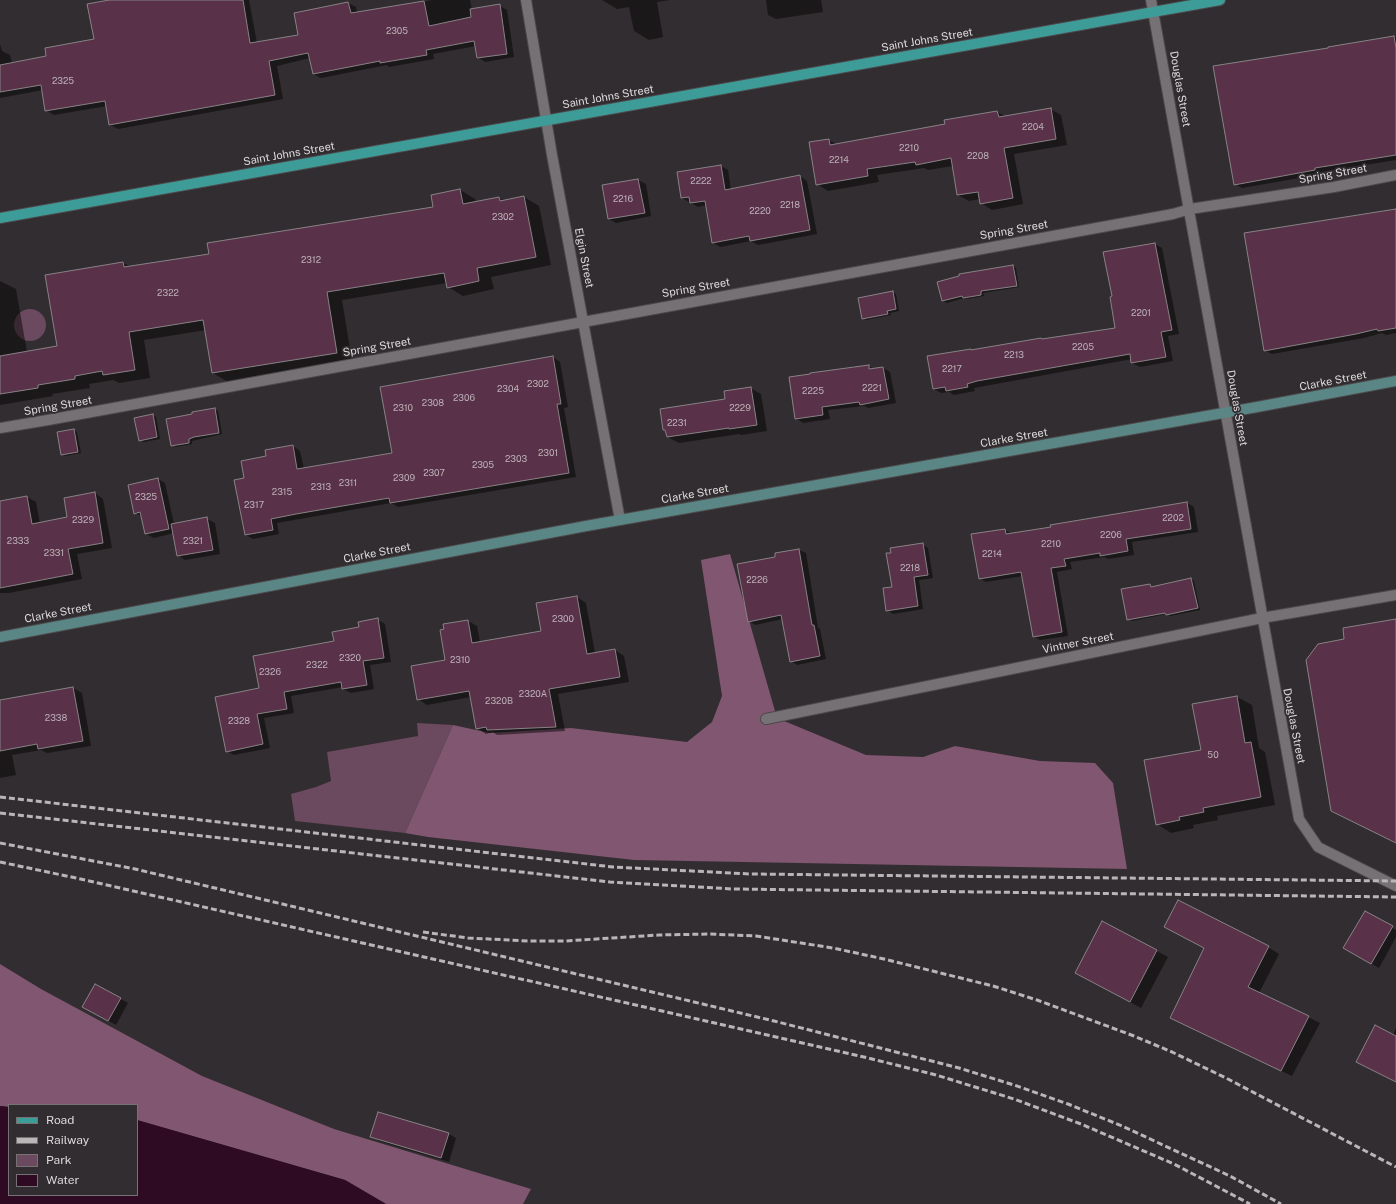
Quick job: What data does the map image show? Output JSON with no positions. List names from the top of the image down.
{
  "streets": {
    "main road": ["Saint Johns Street", "Clarke Street"],
    "street": [
      "Douglas Street",
      "Spring Street",
      "Elgin Street",
      "Vintner Street"
    ]
  },
  "crossings": [
    ["Saint Johns Street", "Douglas Street"],
    ["Saint Johns Street", "Elgin Street"],
    ["Douglas Street", "Spring Street"],
    ["Douglas Street", "Clarke Street"],
    ["Douglas Street", "Vintner Street"],
    ["Spring Street", "Elgin Street"],
    ["Elgin Street", "Clarke Street"]
  ],
  "house_numbers": [
    "2305",
    "2325",
    "2204",
    "2210",
    "2208",
    "2214",
    "2222",
    "2216",
    "2218",
    "2220",
    "2302",
    "2312",
    "2322",
    "2201",
    "2205",
    "2213",
    "2217",
    "2302",
    "2221",
    "2304",
    "2225",
    "2306",
    "2308",
    "2310",
    "2229",
    "2231",
    "2301",
    "2303",
    "2305",
    "2307",
    "2309",
    "2311",
    "2313",
    "2315",
    "2325",
    "2317",
    "2202",
    "2329",
    "2206",
    "2333",
    "2321",
    "2210",
    "2331",
    "2214",
    "2218",
    "2226",
    "2300",
    "2320",
    "2310",
    "2322",
    "2326",
    "2320A",
    "2320B",
    "2338",
    "2328",
    "50"
  ],
  "legend": [
    "Road",
    "Railway",
    "Park",
    "Water"
  ]
}
